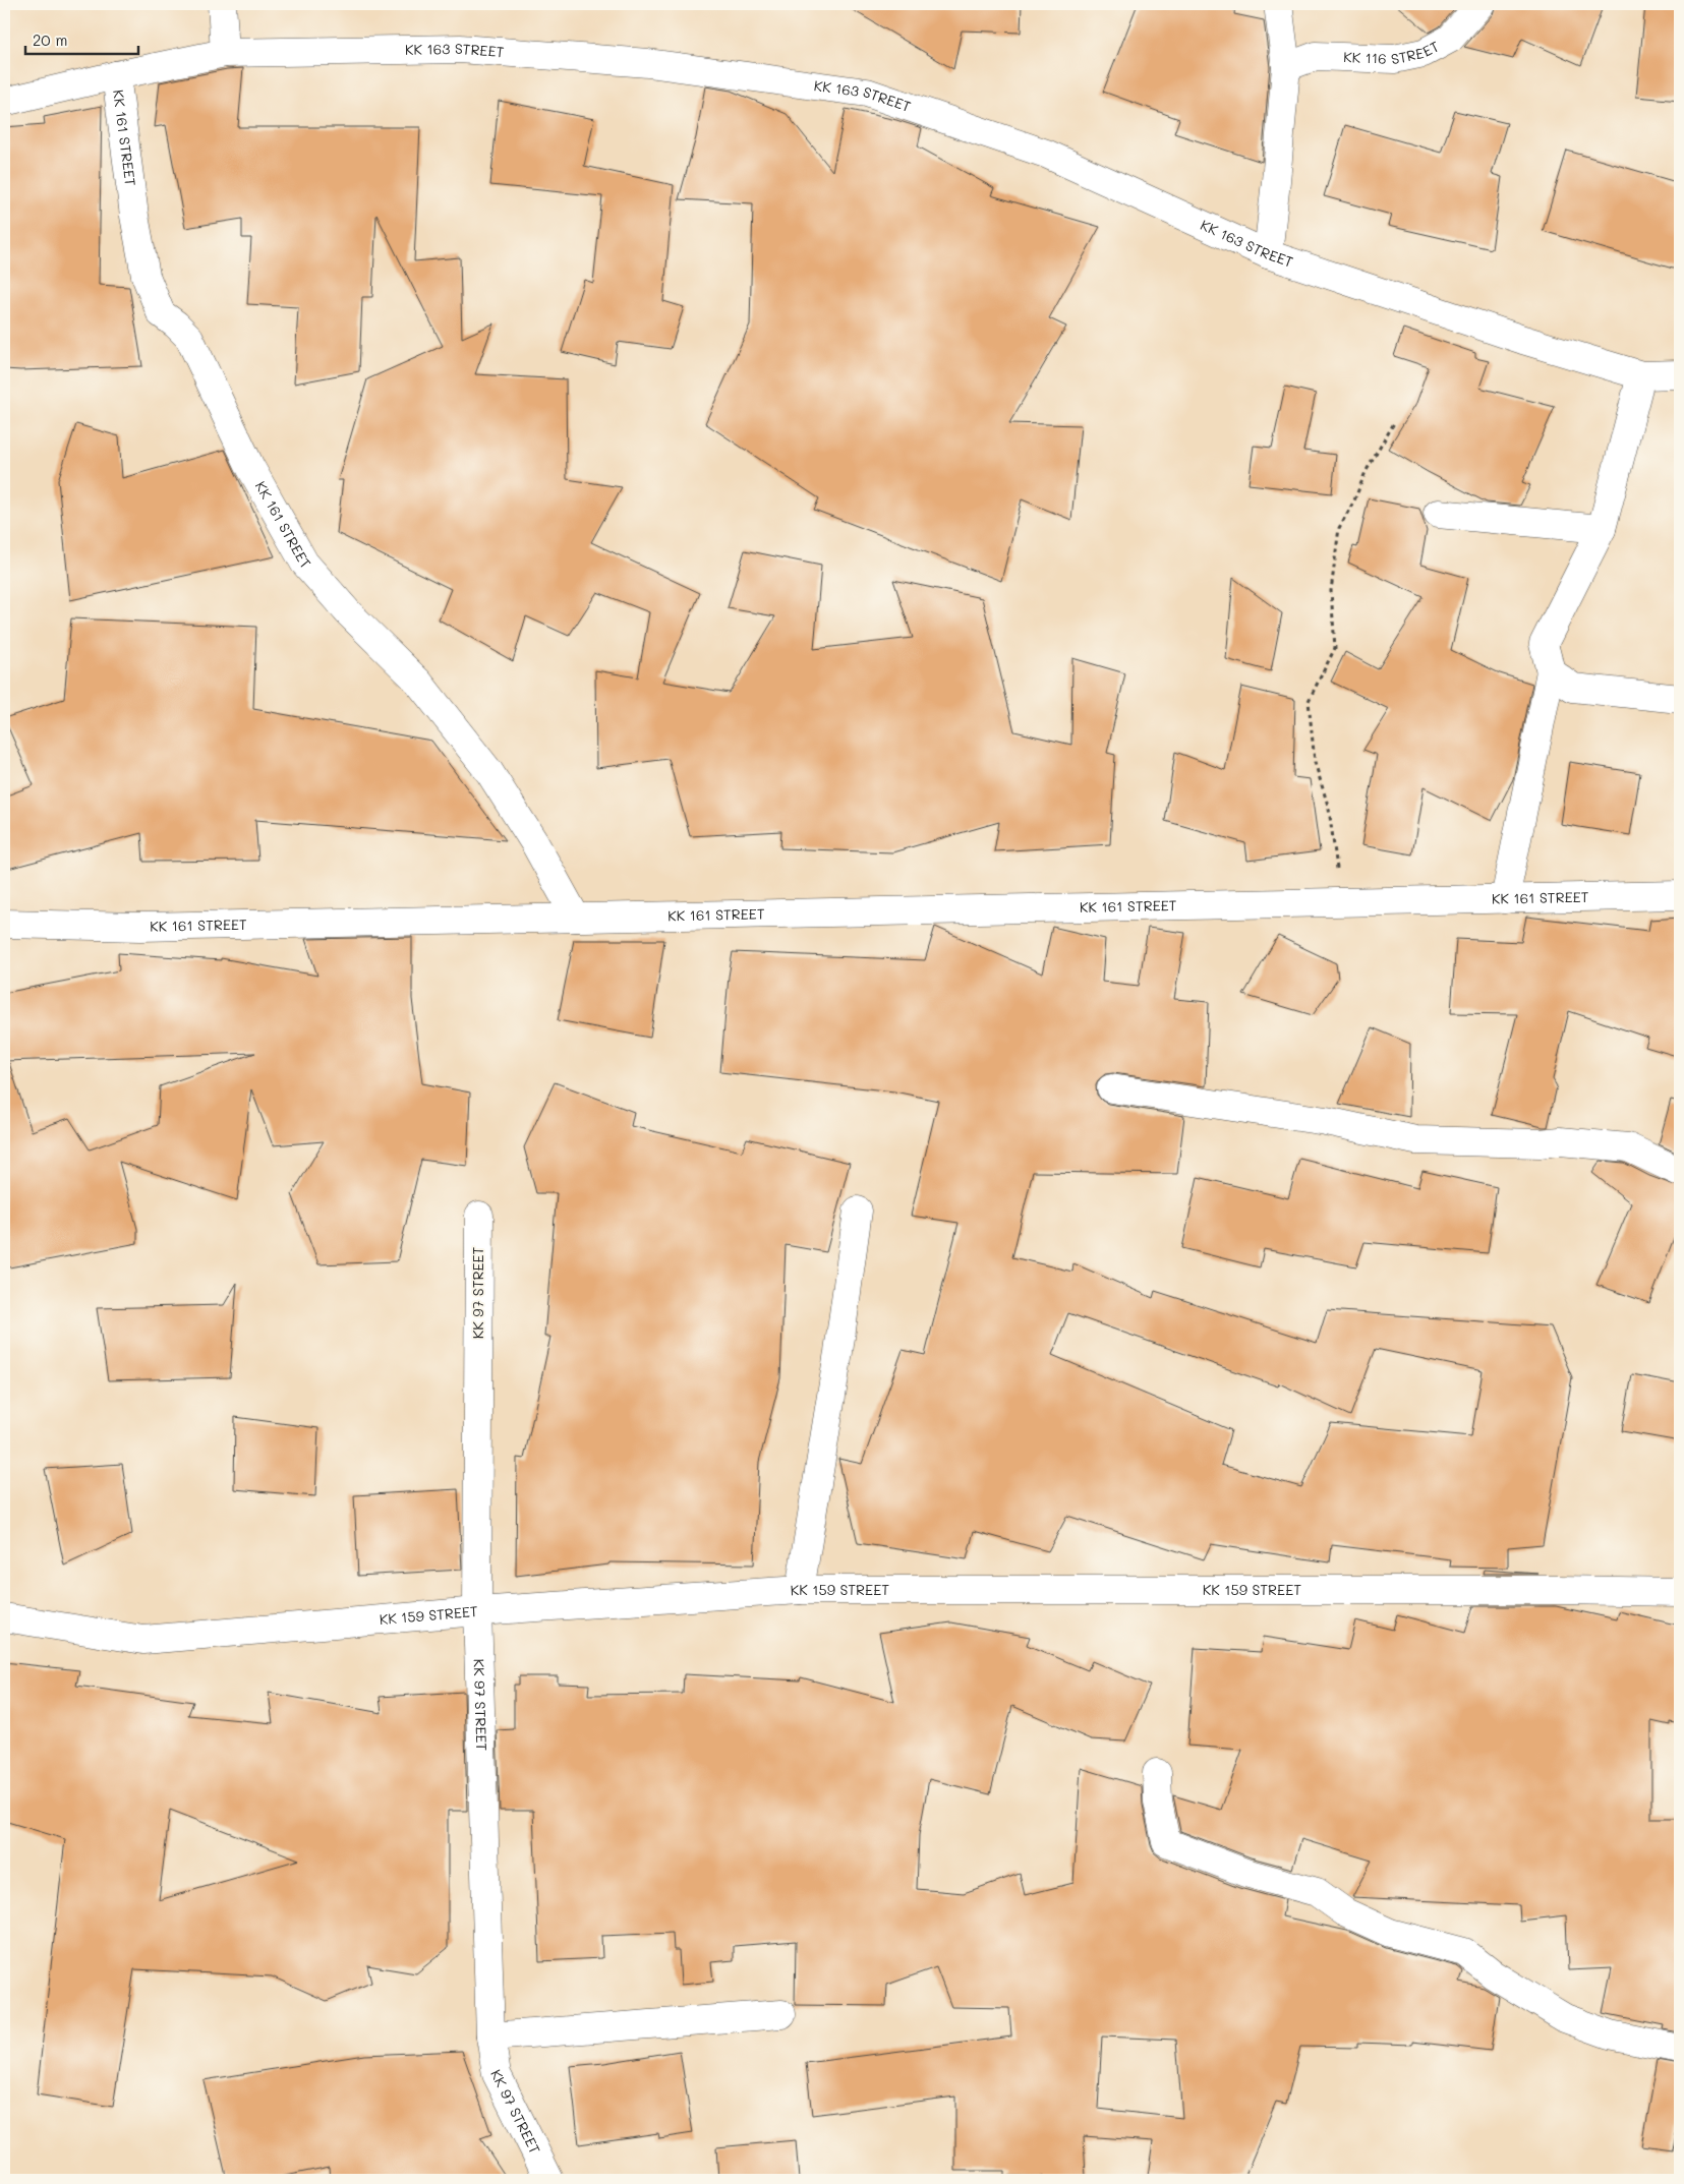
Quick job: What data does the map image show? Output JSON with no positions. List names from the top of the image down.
{
  "streets": {
    "street": [
      "KK 116 STREET",
      "KK 163 STREET",
      "KK 161 STREET",
      "KK 97 STREET",
      "KK 159 STREET"
    ]
  },
  "crossings": [
    ["KK 163 STREET", "KK 161 STREET"],
    ["KK 97 STREET", "KK 159 STREET"]
  ],
  "scale_bar": "20 m"
}
